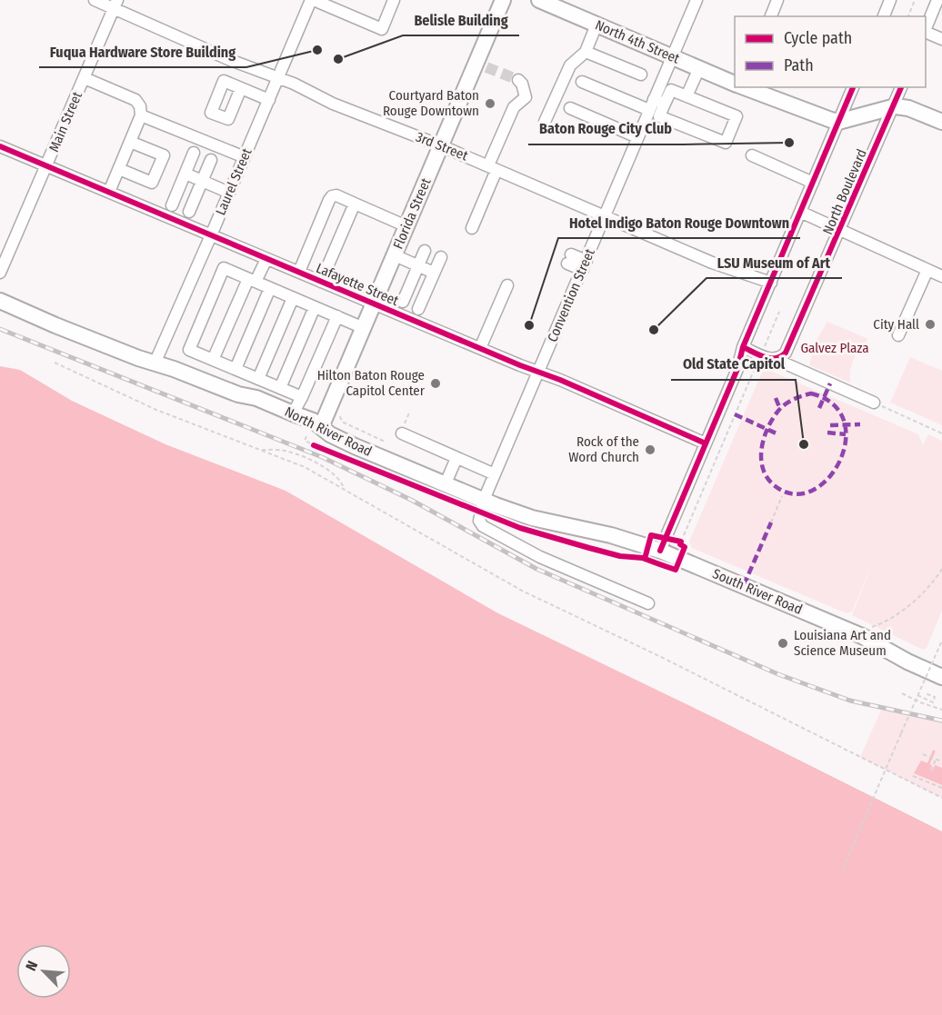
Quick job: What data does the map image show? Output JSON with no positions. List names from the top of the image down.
{
  "streets": {
    "main road": [
      "North 4th Street",
      "Florida Street",
      "North River Road",
      "South River Road"
    ],
    "street": [
      "Main Street",
      "3rd Street",
      "Laurel Street",
      "North Boulevard",
      "Lafayette Street",
      "Convention Street"
    ]
  },
  "crossings": [
    ["North 4th Street", "Convention Street"],
    ["Main Street", "3rd Street"],
    ["Main Street", "Lafayette Street"],
    ["3rd Street", "Laurel Street"],
    ["3rd Street", "Florida Street"],
    ["3rd Street", "Convention Street"],
    ["Laurel Street", "Lafayette Street"],
    ["Laurel Street", "North River Road"],
    ["Florida Street", "Lafayette Street"],
    ["Florida Street", "North River Road"],
    ["Lafayette Street", "Convention Street"],
    ["Convention Street", "North River Road"],
    ["North River Road", "South River Road"]
  ],
  "parks": ["Galvez Plaza"],
  "places": [
    "Fuqua Hardware Store Building",
    "Belisle Building",
    "Courtyard Baton Rouge Downtown",
    "Baton Rouge City Club",
    "City Hall",
    "Hotel Indigo Baton Rouge Downtown",
    "LSU Museum of Art",
    "Hilton Baton Rouge Capitol Center",
    "Old State Capitol",
    "Rock of the Word Church",
    "Louisiana Art and Science Museum"
  ],
  "legend": ["Cycle path", "Path"],
  "north": "top left"
}
